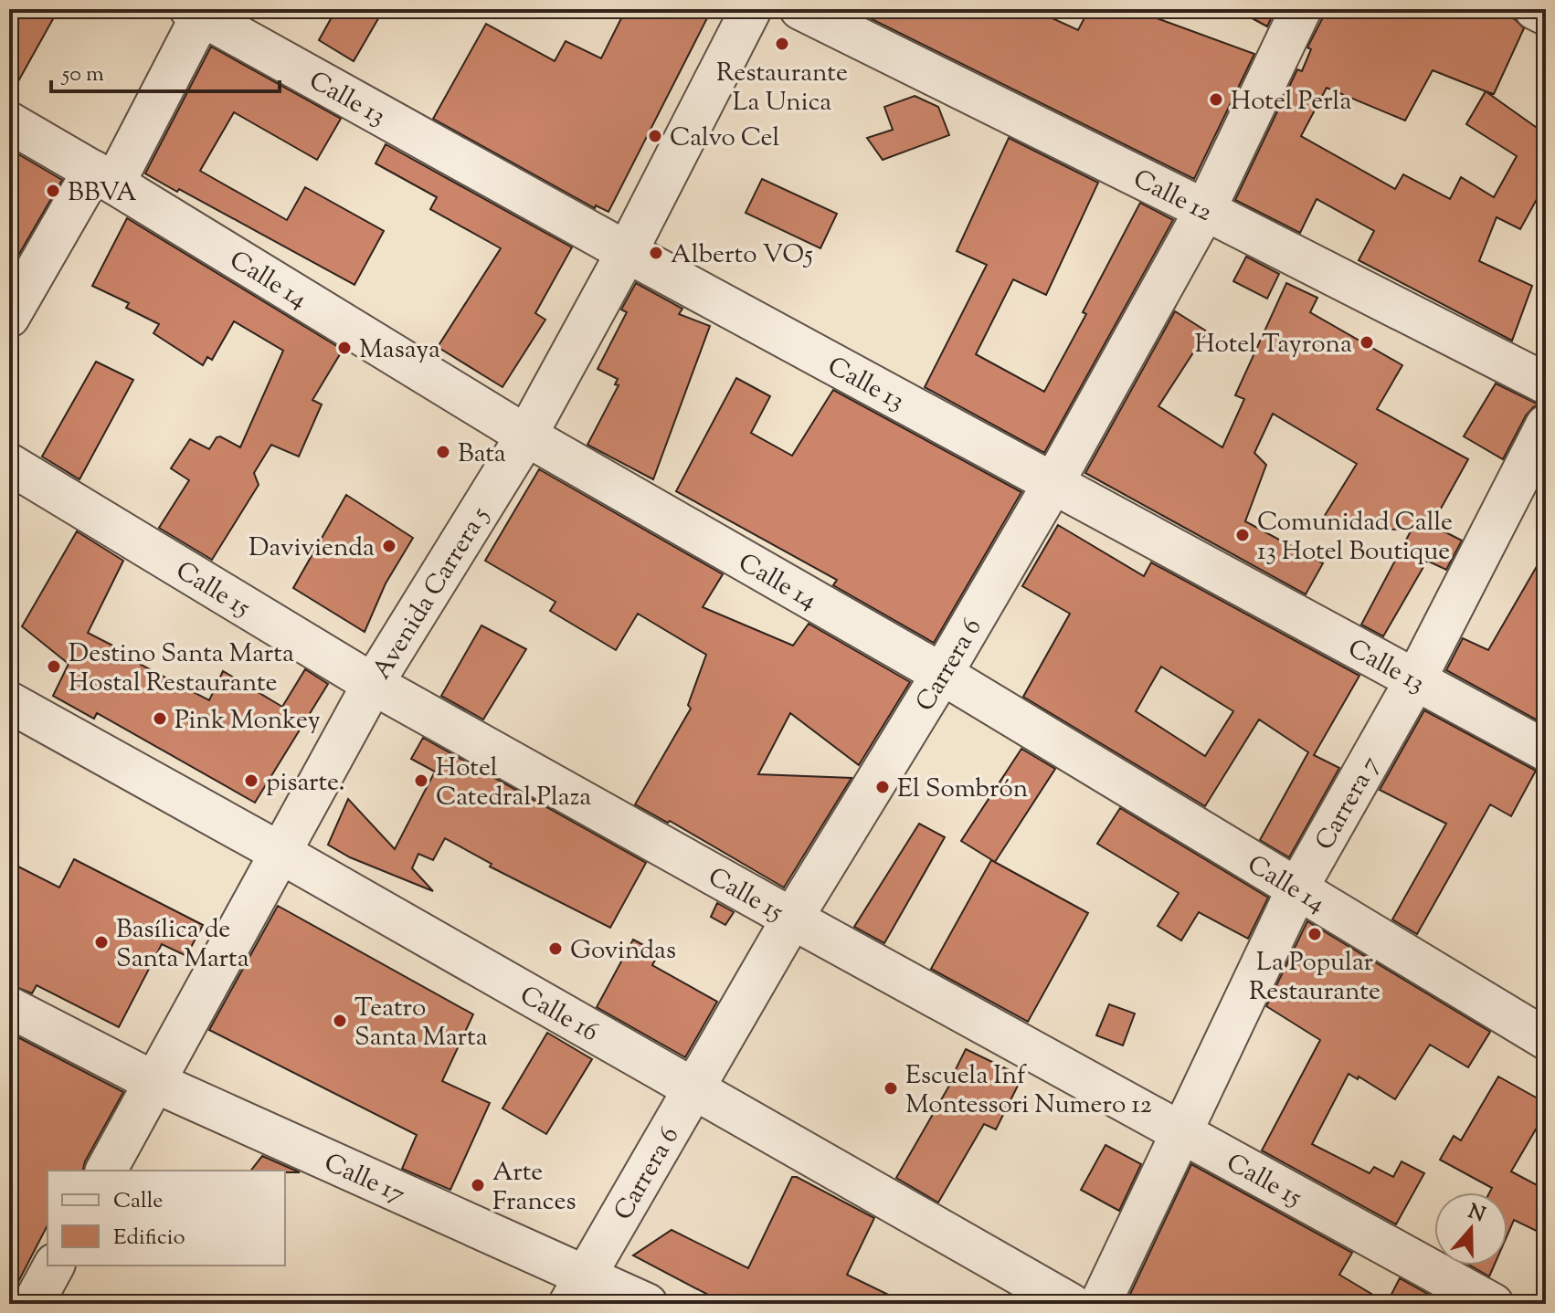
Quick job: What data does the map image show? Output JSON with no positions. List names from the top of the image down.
{
  "streets": {
    "street": [
      "Calle 13",
      "Calle 12",
      "Calle 14",
      "Calle 15",
      "Avenida Carrera 5",
      "Carrera 6",
      "Carrera 7",
      "Calle 16",
      "Calle 17"
    ]
  },
  "crossings": [
    ["Calle 13", "Avenida Carrera 5"],
    ["Calle 13", "Carrera 6"],
    ["Calle 13", "Carrera 7"],
    ["Calle 12", "Carrera 6"],
    ["Calle 14", "Avenida Carrera 5"],
    ["Calle 14", "Carrera 6"],
    ["Calle 14", "Carrera 7"],
    ["Calle 15", "Avenida Carrera 5"],
    ["Calle 15", "Carrera 6"],
    ["Calle 15", "Carrera 7"],
    ["Avenida Carrera 5", "Calle 16"],
    ["Avenida Carrera 5", "Calle 17"],
    ["Carrera 6", "Calle 16"],
    ["Carrera 6", "Calle 17"]
  ],
  "places": [
    "Restaurante La Unica",
    "Hotel Perla",
    "Calvo Cel",
    "BBVA",
    "Alberto VO5",
    "Hotel Tayrona",
    "Masaya",
    "Bata",
    "Comunidad Calle 13 Hotel Boutique",
    "Davivienda",
    "Destino Santa Marta Hostal Restaurante",
    "Pink Monkey",
    "pisarte.",
    "Hotel Catedral Plaza",
    "El Sombrón",
    "La Popular Restaurante",
    "Basílica de Santa Marta",
    "Govindas",
    "Teatro Santa Marta",
    "Escuela Inf Montessori Numero 12",
    "Arte Frances"
  ],
  "legend": ["Calle", "Edificio"],
  "scale_bar": "50 m",
  "north": "top"
}
